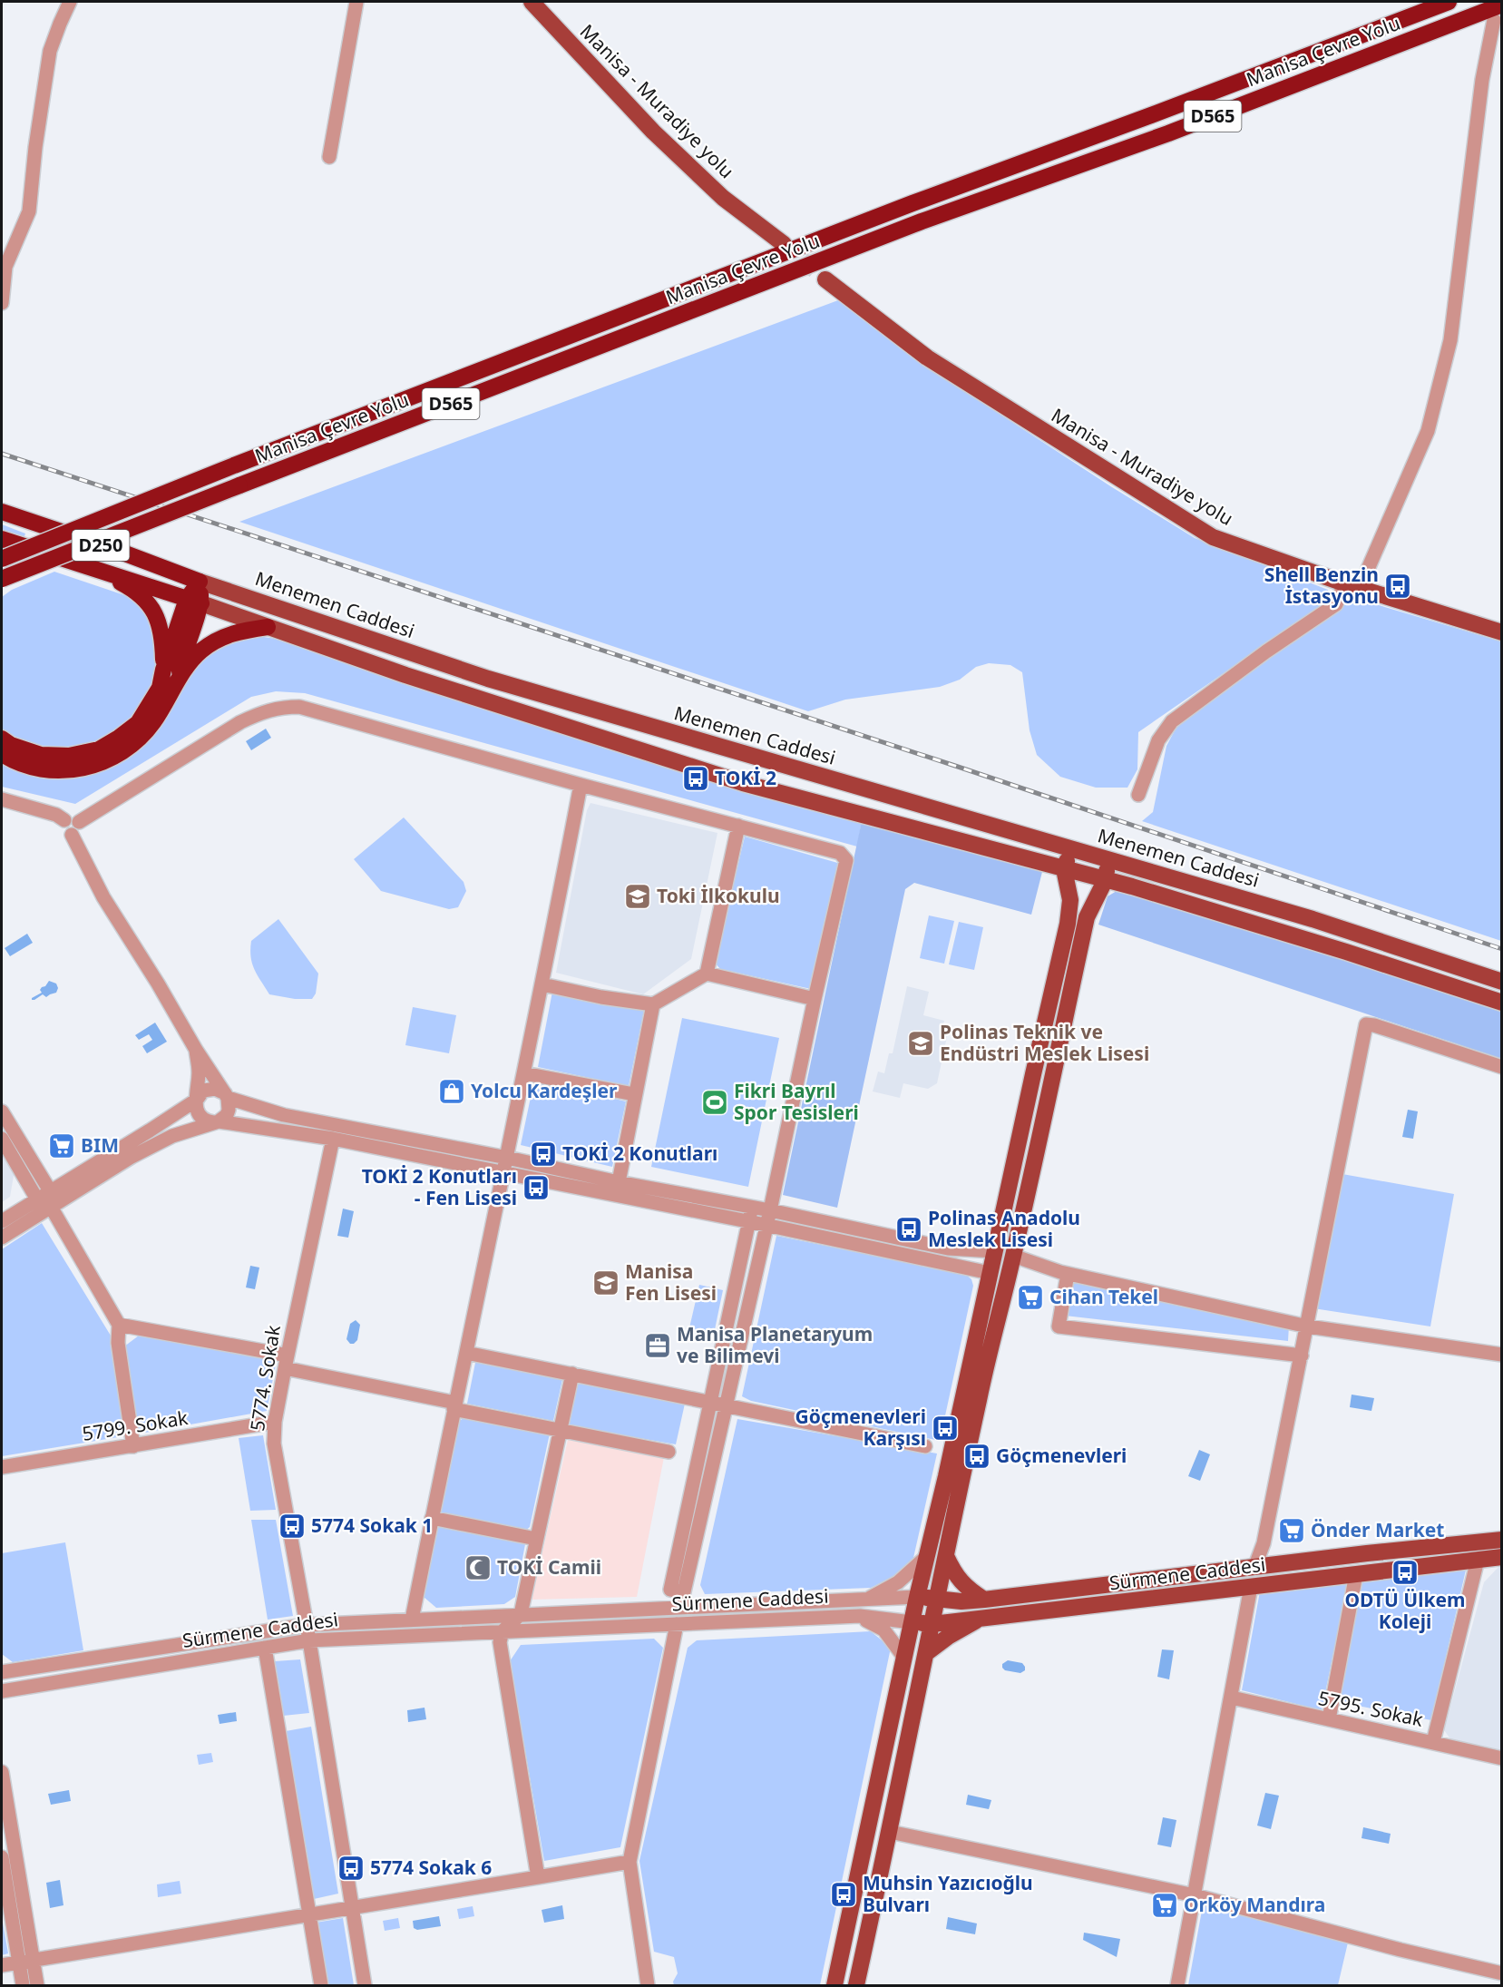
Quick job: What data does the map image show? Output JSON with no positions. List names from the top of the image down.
{
  "streets": {
    "highway": [
      "Manisa Çevre Yolu",
      "D565",
      "D250",
      "Menemen Caddesi"
    ],
    "main road": ["Manisa - Muradiye yolu", "Sürmene Caddesi"],
    "street": ["5774. Sokak", "5799. Sokak", "5795. Sokak"]
  },
  "crossings": [
    ["5774. Sokak", "5799. Sokak"],
    ["5774. Sokak", "Sürmene Caddesi"]
  ],
  "places": {
    "bus stop": [
      "Shell Benzin İstasyonu",
      "TOKİ 2",
      "TOKİ 2 Konutları",
      "TOKİ 2 Konutları - Fen Lisesi",
      "Polinas Anadolu Meslek Lisesi",
      "Göçmenevleri Karşısı",
      "Göçmenevleri",
      "5774 Sokak 1",
      "ODTÜ Ülkem Koleji",
      "5774 Sokak 6",
      "Muhsin Yazıcıoğlu Bulvarı"
    ],
    "school or university": ["Toki İlkokulu", "Polinas Teknik ve Endüstri Meslek Lisesi", "Manisa Fen Lisesi"],
    "shop": ["Yolcu Kardeşler"],
    "sports": ["Fikri Bayrıl Spor Tesisleri"],
    "supermarket": [
      "BIM",
      "Cihan Tekel",
      "Önder Market",
      "Orköy Mandıra"
    ],
    "office": ["Manisa Planetaryum ve Bilimevi"],
    "mosque": ["TOKİ Camii"]
  }
}
